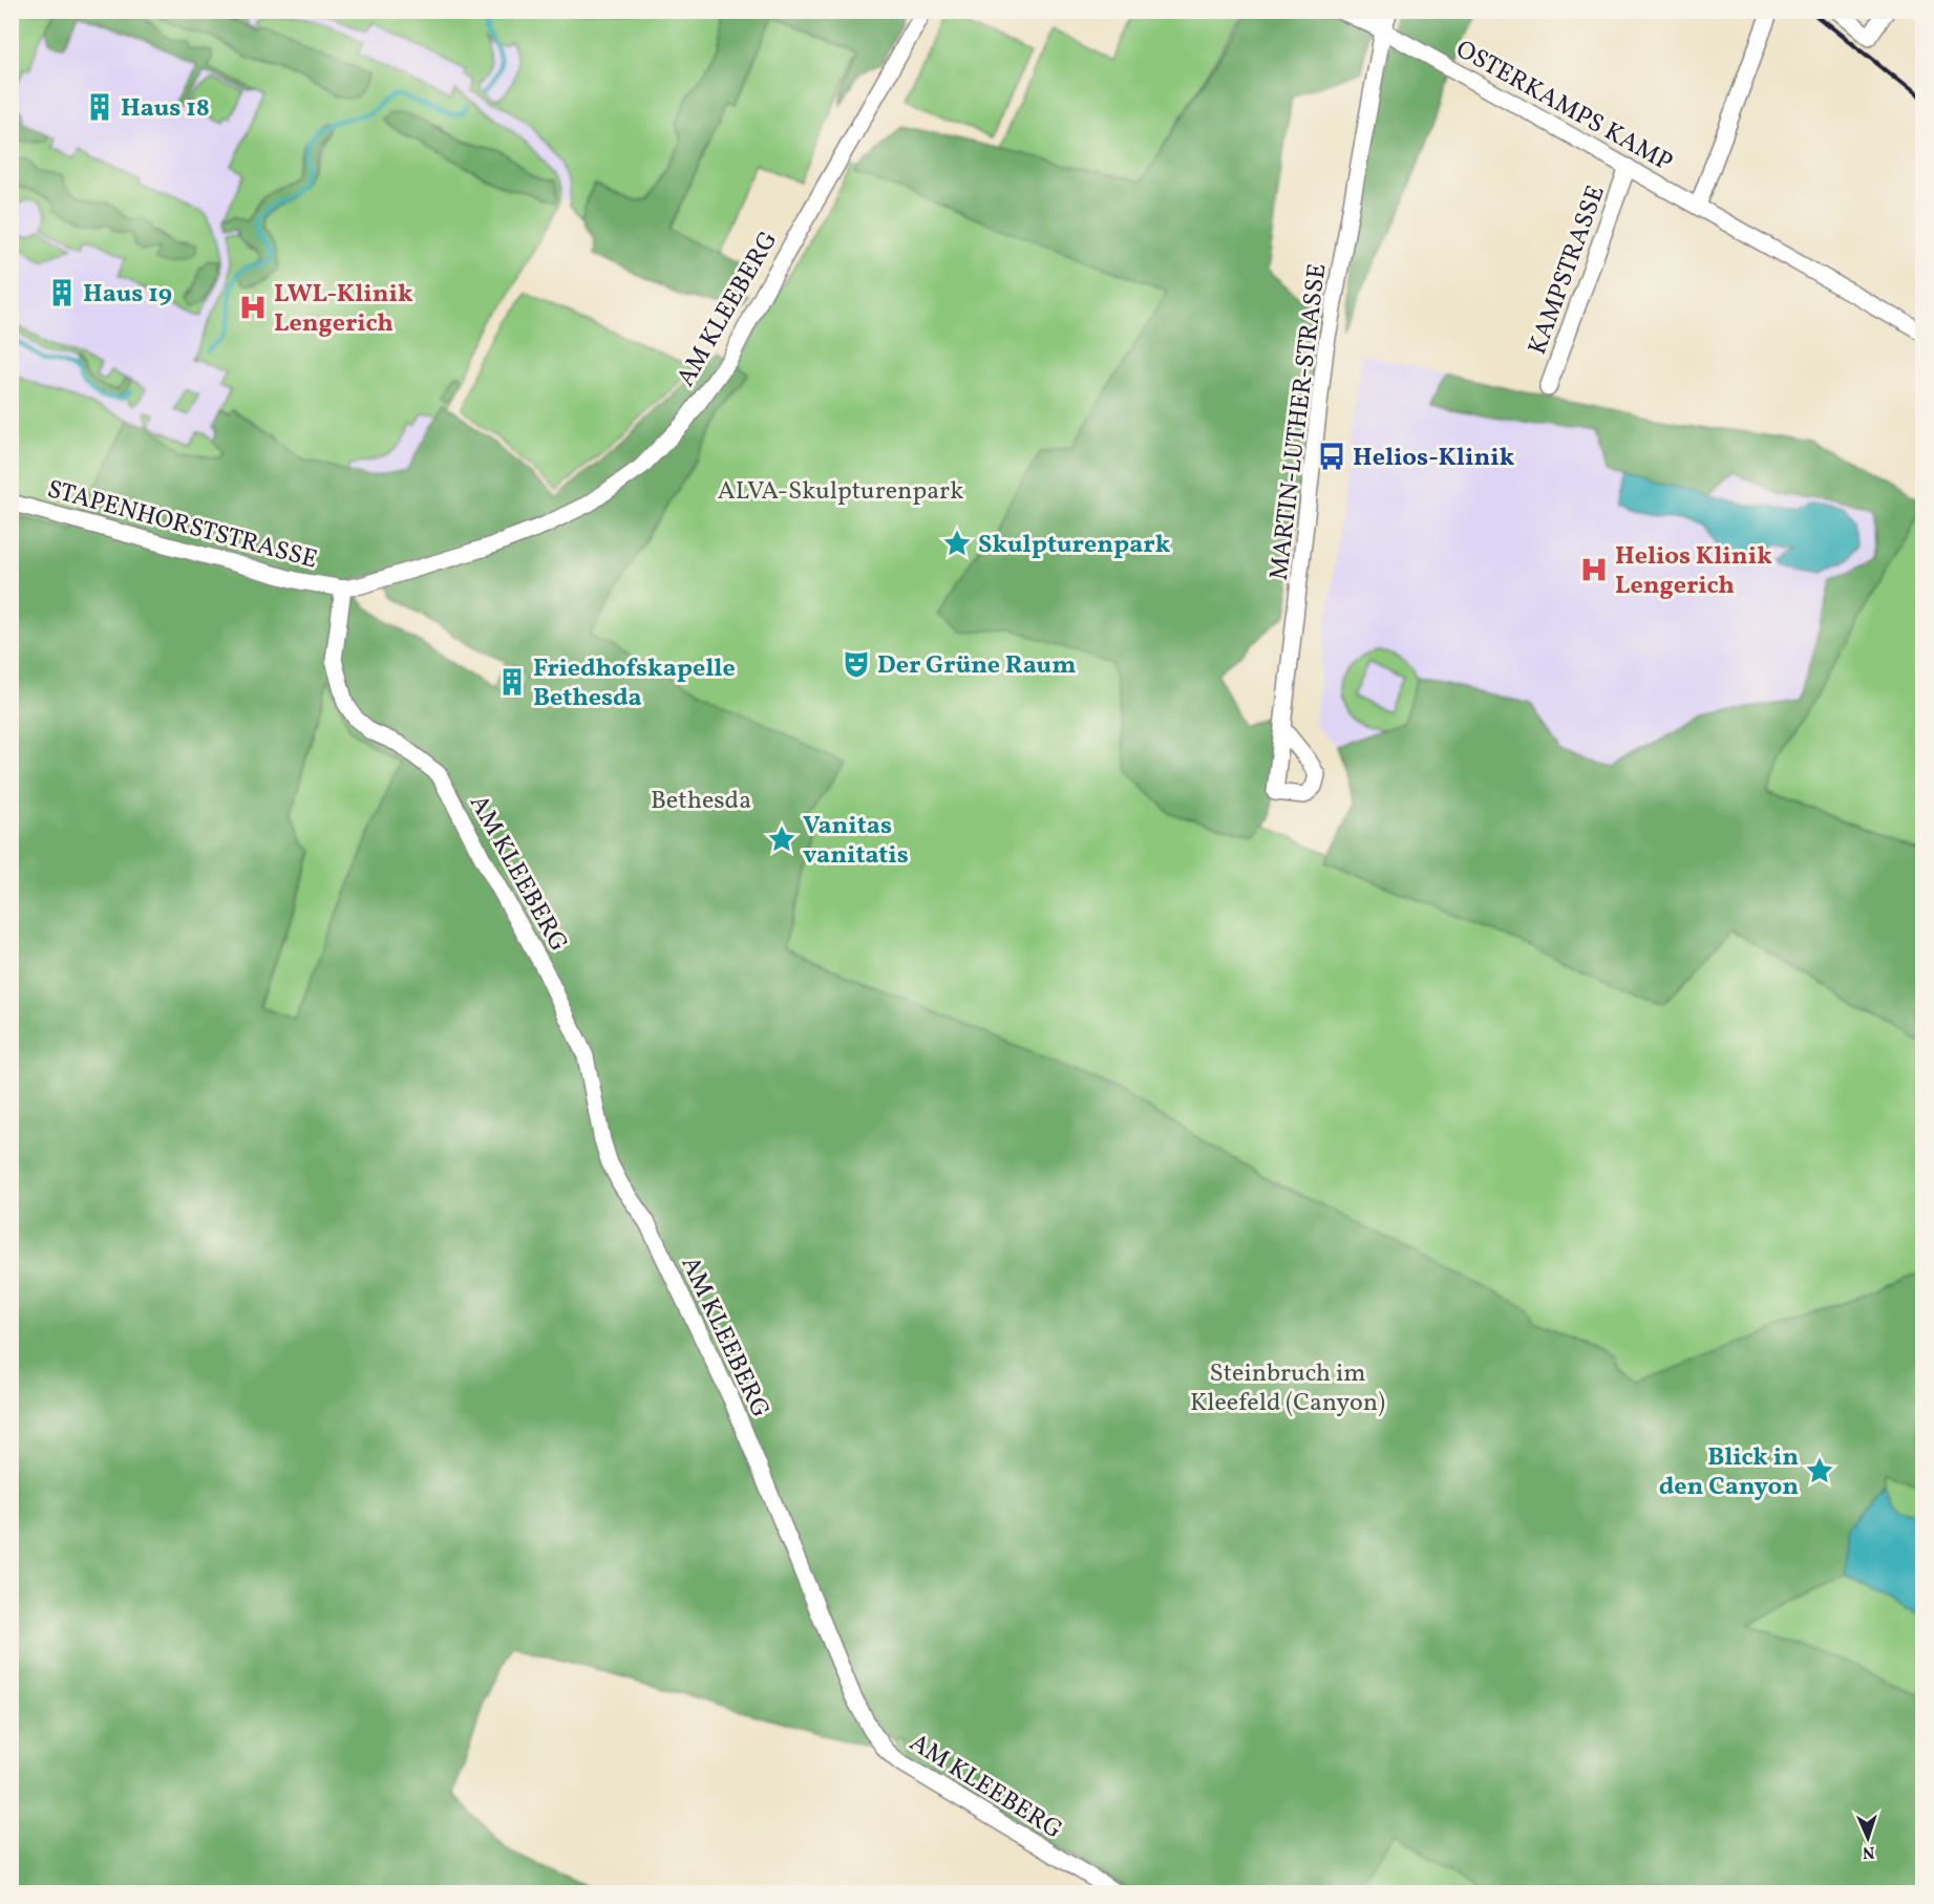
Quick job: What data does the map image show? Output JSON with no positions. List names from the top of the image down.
{
  "streets": {
    "street": [
      "OSTERKAMPS KAMP",
      "KAMPSTRASSE",
      "AM KLEEBERG",
      "MARTIN-LUTHER-STRASSE",
      "STAPENHORSTSTRASSE"
    ]
  },
  "crossings": [
    ["OSTERKAMPS KAMP", "KAMPSTRASSE"],
    ["OSTERKAMPS KAMP", "MARTIN-LUTHER-STRASSE"],
    ["AM KLEEBERG", "STAPENHORSTSTRASSE"]
  ],
  "parks": ["ALVA-Skulpturenpark", "Bethesda", "Steinbruch im Kleefeld (Canyon)"],
  "places": {
    "building": ["Haus 18", "Haus 19", "Friedhofskapelle Bethesda"],
    "hospital": ["LWL-Klinik Lengerich", "Helios Klinik Lengerich"],
    "bus stop": ["Helios-Klinik"],
    "place": ["Skulpturenpark", "Vanitas vanitatis", "Blick in den Canyon"],
    "theatre": ["Der Grüne Raum"]
  },
  "north": "bottom"
}
